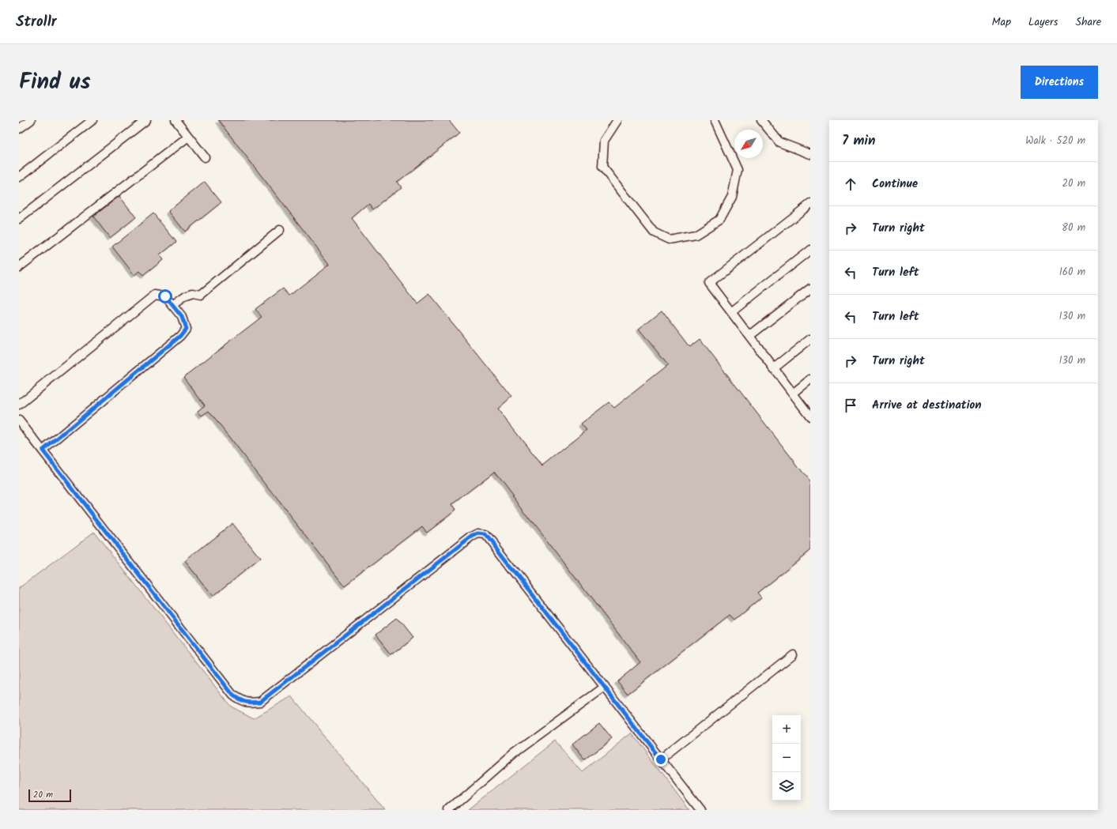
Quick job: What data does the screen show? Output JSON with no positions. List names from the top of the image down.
{
  "scale_bar": "20 m",
  "north": "bottom left",
  "page": {
    "header": "Strollr",
    "nav": ["Map", "Layers", "Share"],
    "title": "Find us",
    "buttons": "Directions",
    "heading": ["7 min", "Walk · 520 m"],
    "list": [
      ["Continue", "20 m"],
      ["Turn right", "80 m"],
      ["Turn left", "160 m"],
      ["Turn left", "130 m"],
      ["Turn right", "130 m"],
      "Arrive at destination"
    ],
    "map_buttons": ["+", "−"],
    "scale": "20 m"
  }
}
